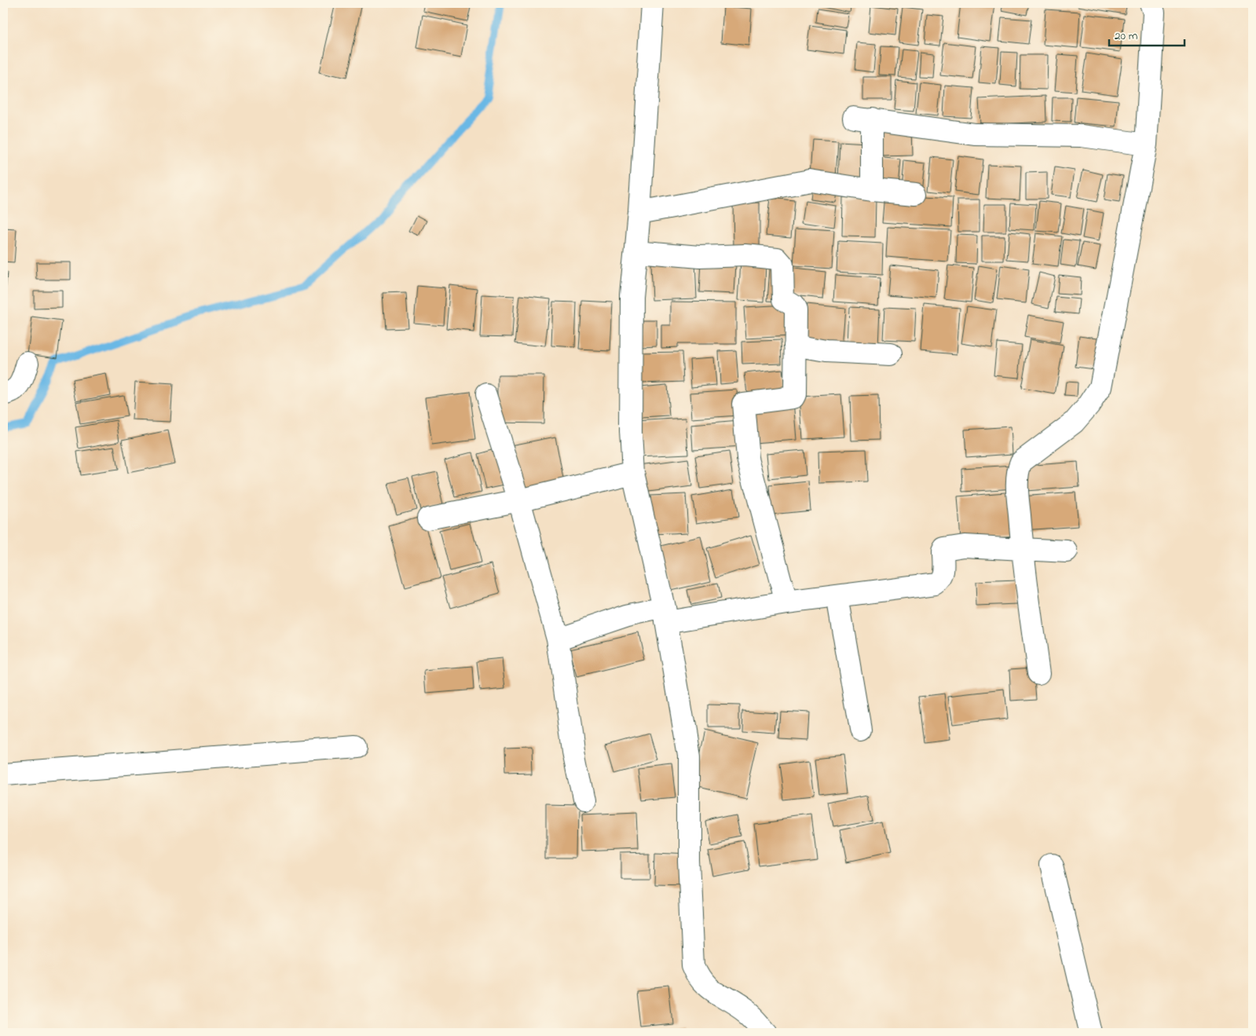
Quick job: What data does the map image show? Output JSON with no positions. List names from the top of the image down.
{
  "scale_bar": "20 m"
}
